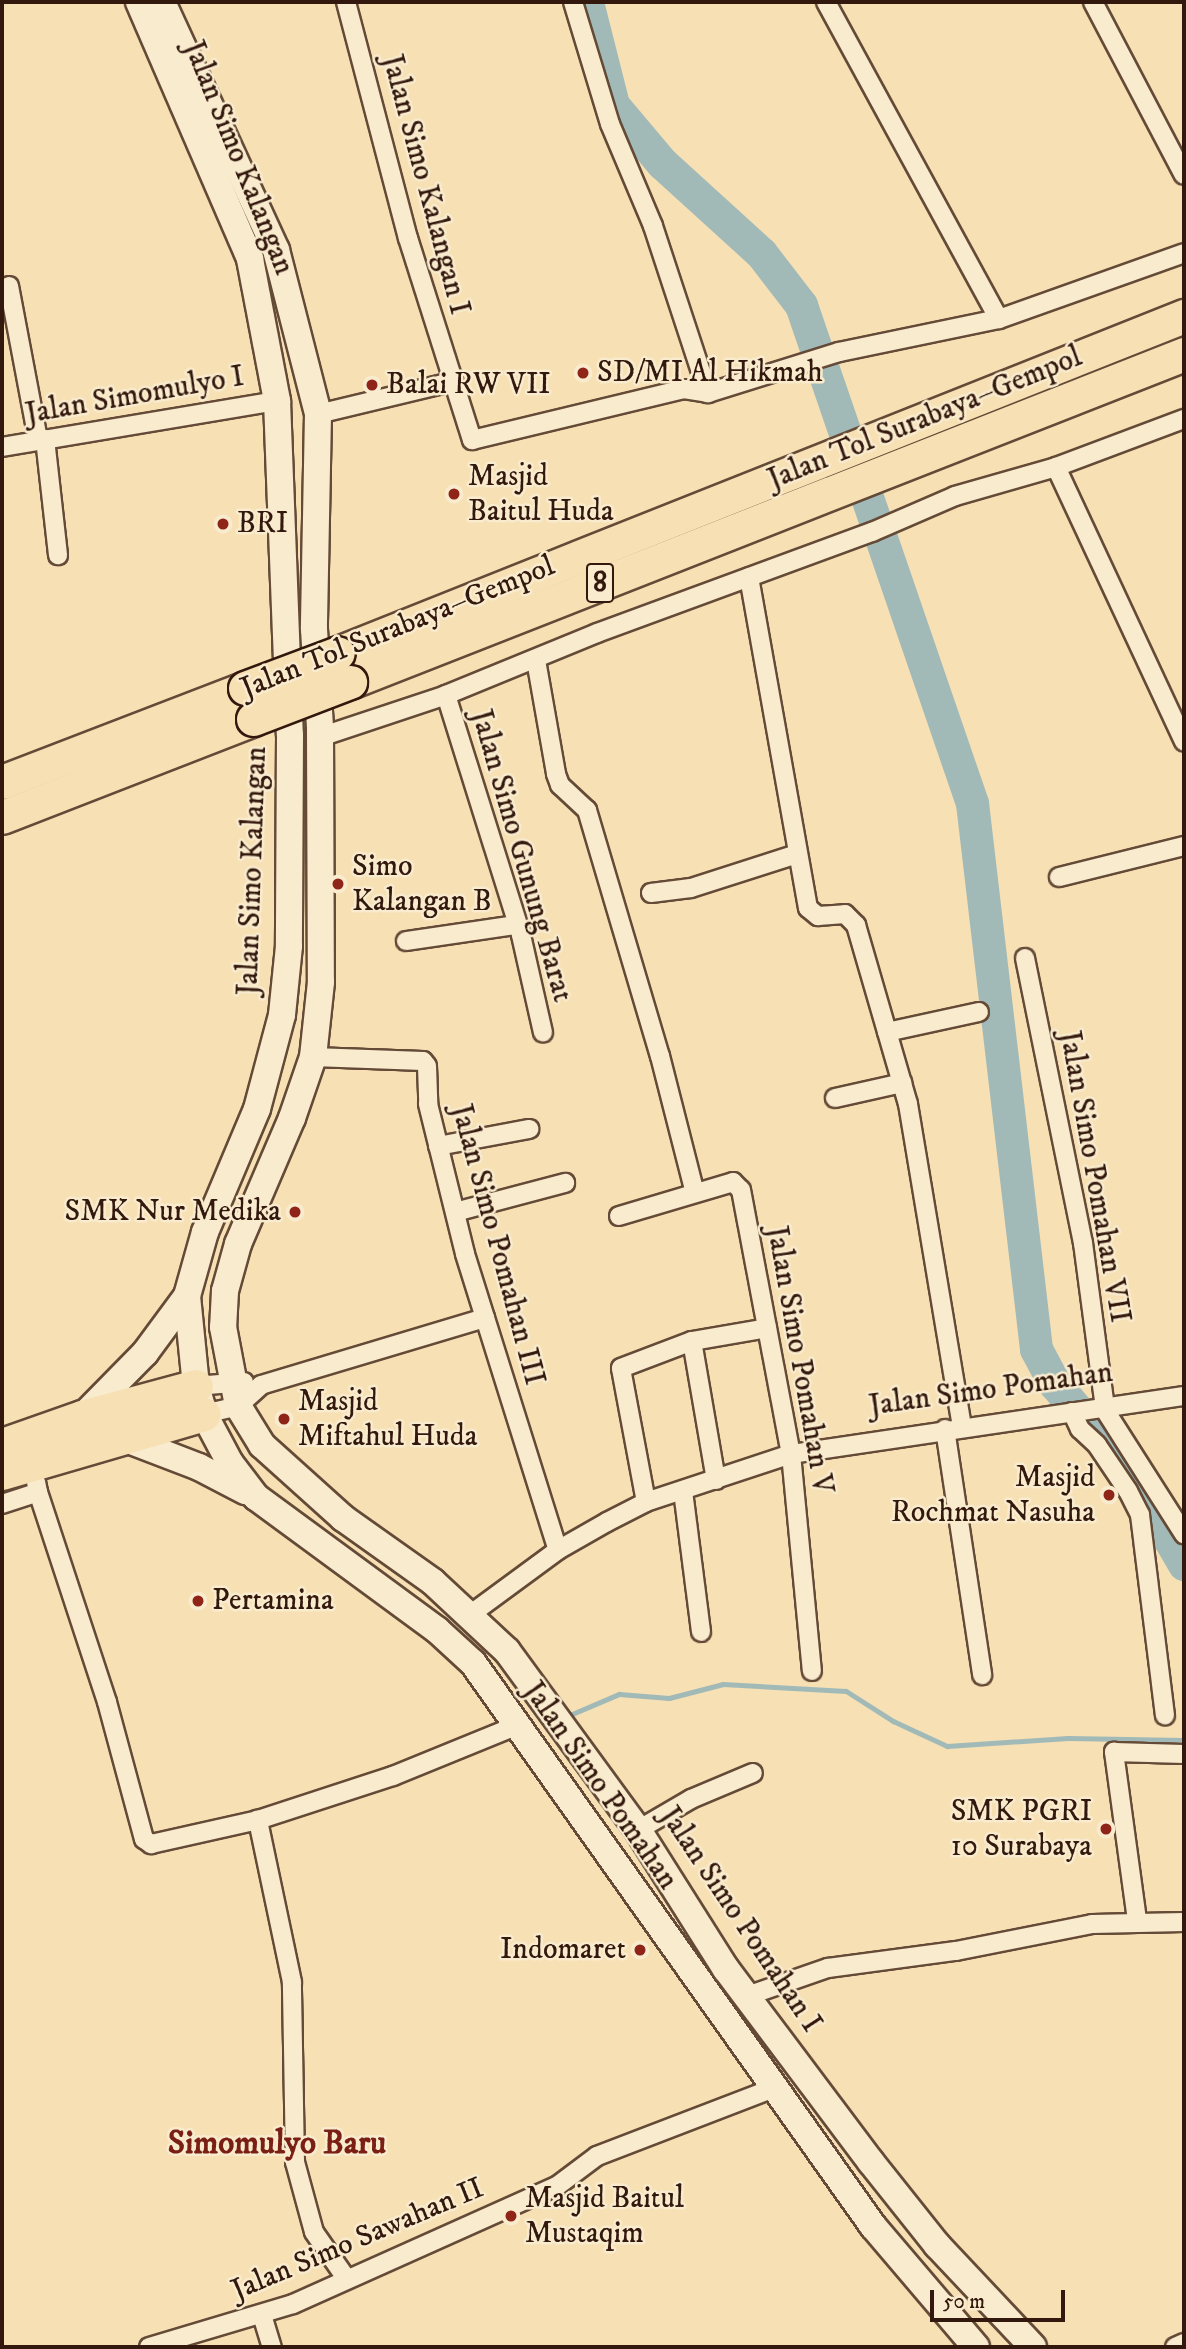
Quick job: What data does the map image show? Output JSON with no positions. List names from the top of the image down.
{
  "streets": {
    "highway": ["Jalan Tol Surabaya–Gempol", "8"],
    "main road": ["Jalan Simo Kalangan", "Jalan Simo Pomahan", "Jalan Simo Pomahan I"],
    "street": [
      "Jalan Simo Kalangan I",
      "Jalan Simomulyo I",
      "Jalan Simo Gunung Barat",
      "Jalan Simo Pomahan VII",
      "Jalan Simo Pomahan III",
      "Jalan Simo Pomahan V",
      "Jalan Simo Sawahan II"
    ]
  },
  "crossings": [
    ["Jalan Simo Kalangan", "Jalan Simomulyo I"],
    ["Jalan Simo Kalangan", "Jalan Simo Pomahan III"],
    ["Jalan Simo Kalangan", "Jalan Simo Pomahan"],
    ["Jalan Simo Kalangan", "Jalan Simo Pomahan I"],
    ["Jalan Simo Pomahan VII", "Jalan Simo Pomahan"],
    ["Jalan Simo Pomahan III", "Jalan Simo Pomahan"],
    ["Jalan Simo Pomahan V", "Jalan Simo Pomahan"],
    ["Jalan Simo Pomahan", "Jalan Simo Pomahan I"],
    ["Jalan Simo Pomahan", "Jalan Simo Sawahan II"]
  ],
  "districts": ["Simomulyo Baru"],
  "places": [
    "SD/MI Al Hikmah",
    "Balai RW VII",
    "Masjid Baitul Huda",
    "BRI",
    "Simo Kalangan B",
    "SMK Nur Medika",
    "Masjid Miftahul Huda",
    "Masjid Rochmat Nasuha",
    "Pertamina",
    "SMK PGRI 10 Surabaya",
    "Indomaret",
    "Masjid Baitul Mustaqim"
  ],
  "scale_bar": "50 m"
}
